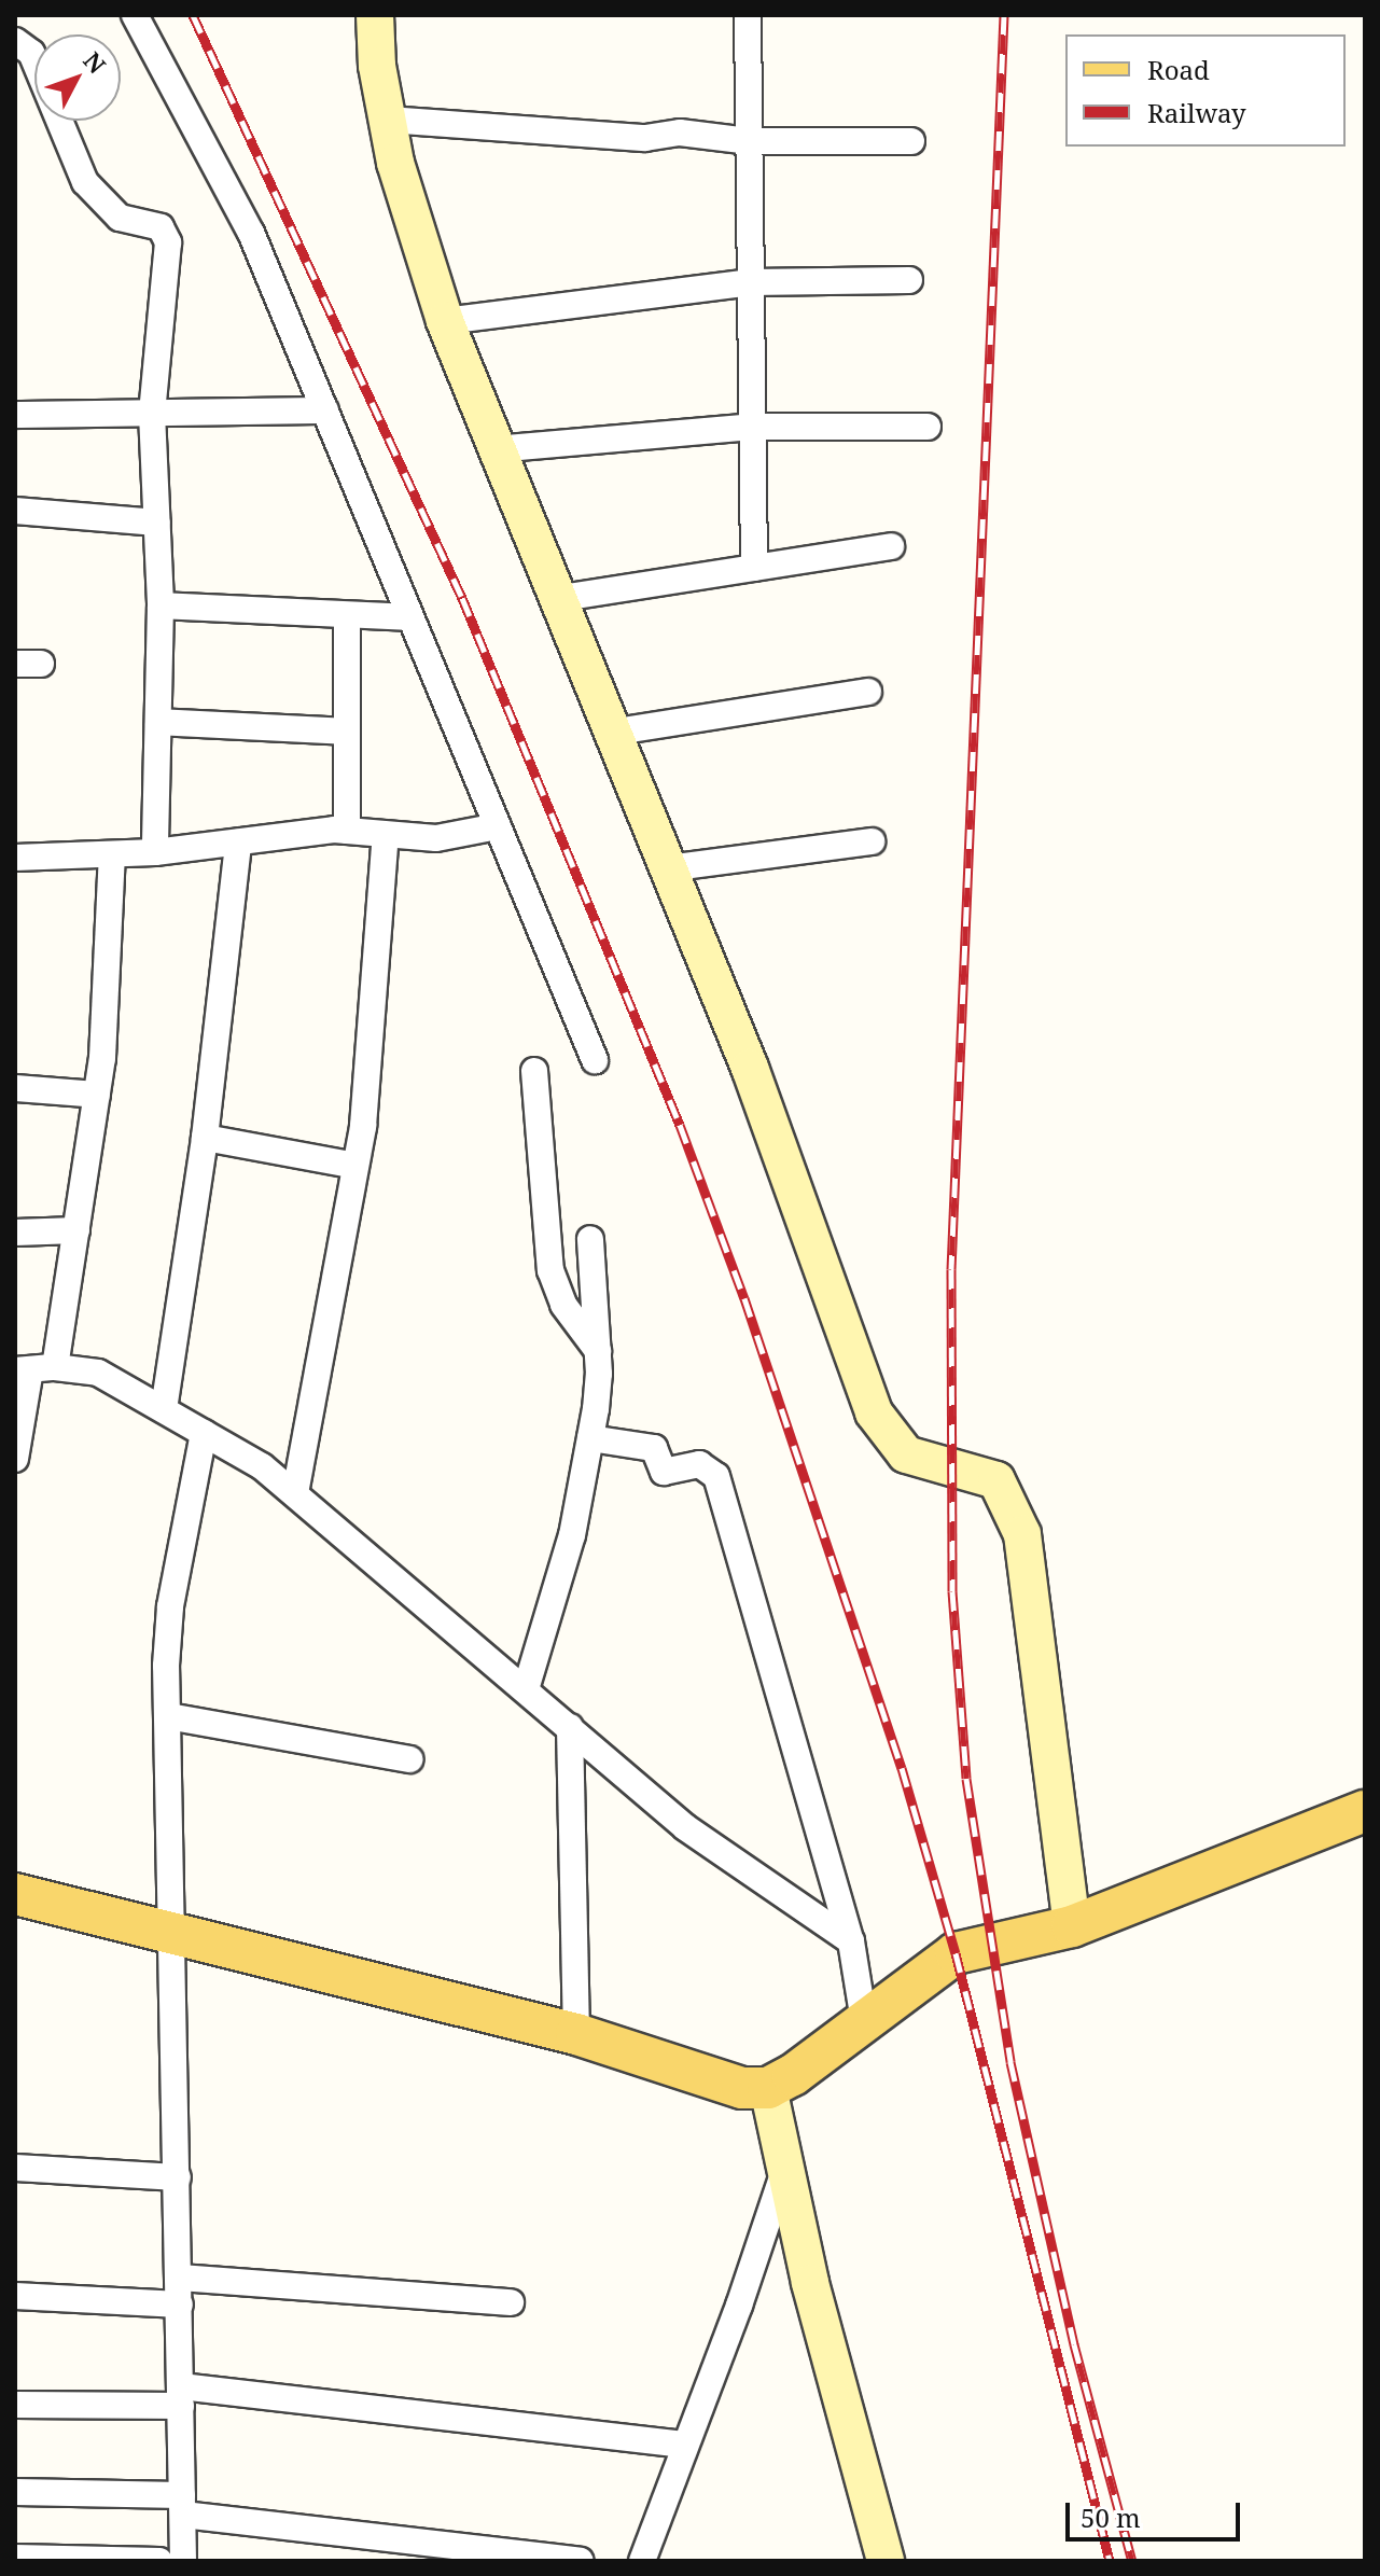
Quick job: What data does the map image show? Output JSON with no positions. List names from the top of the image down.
{
  "legend": ["Road", "Railway"],
  "scale_bar": "50 m",
  "north": "top right"
}
